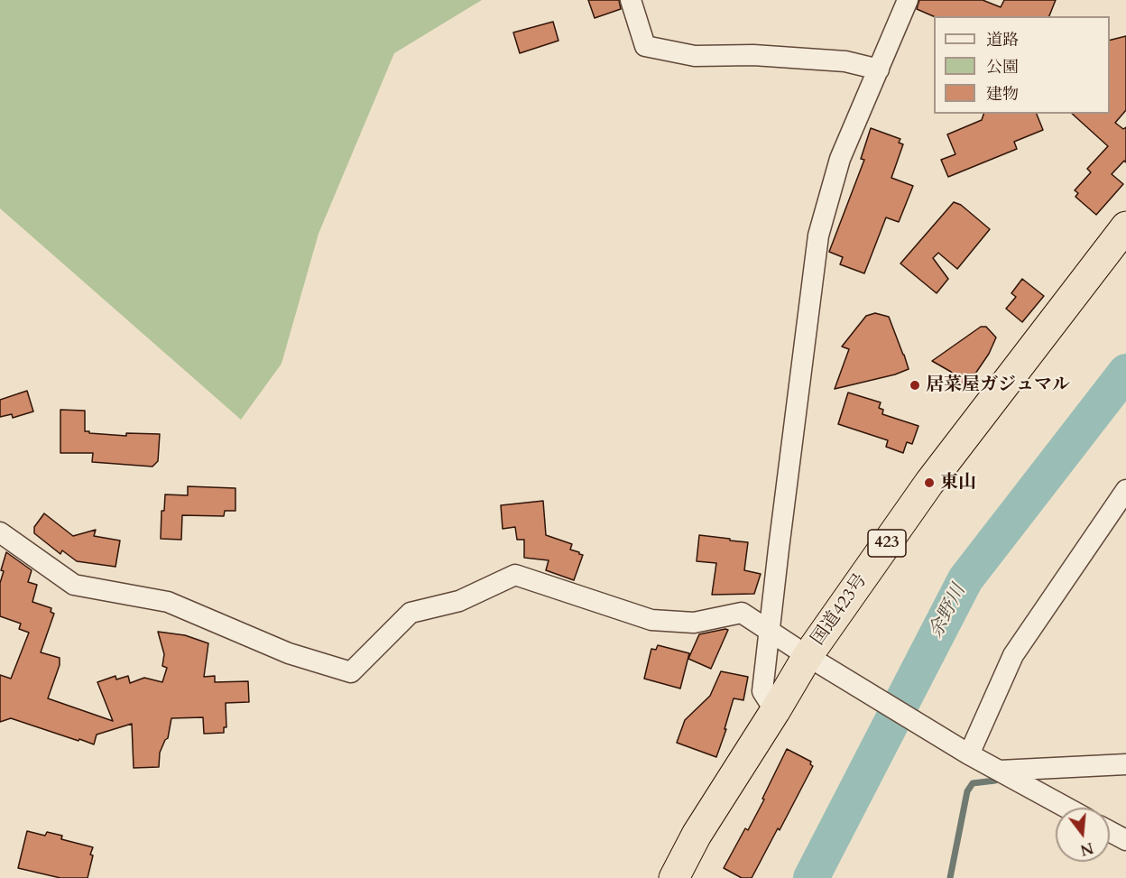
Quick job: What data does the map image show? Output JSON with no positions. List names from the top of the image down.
{
  "streets": {
    "highway": ["423", "国道423号"]
  },
  "water": ["余野川"],
  "places": ["居菜屋ガジュマル", "東山"],
  "legend": ["道路", "公園", "建物"],
  "north": "bottom"
}
